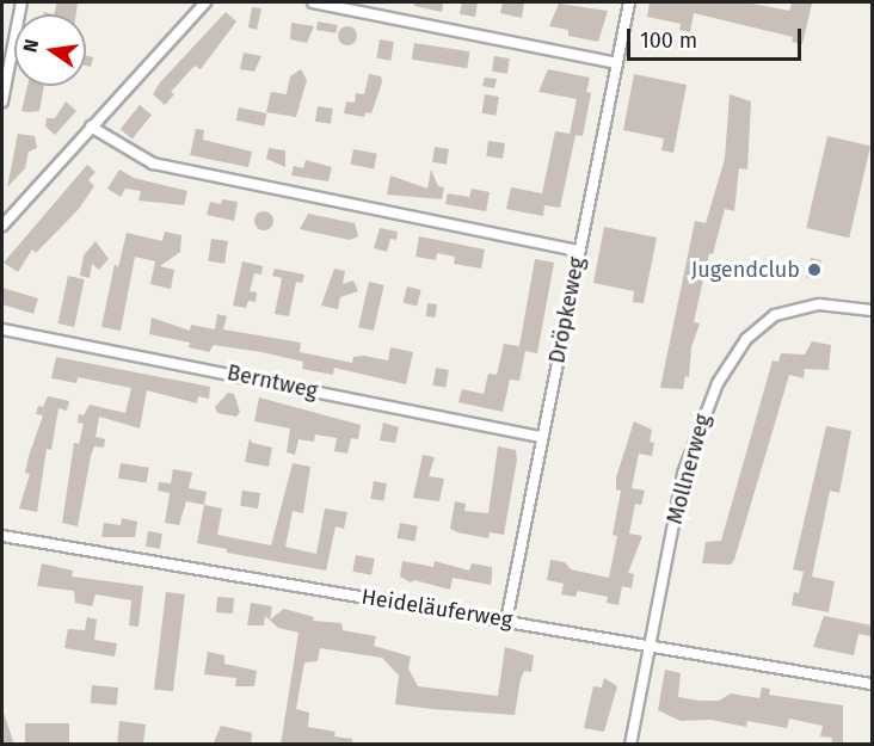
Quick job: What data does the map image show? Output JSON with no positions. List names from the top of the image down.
{
  "streets": {
    "street": [
      "Dröpkeweg",
      "Berntweg",
      "Mollnerweg",
      "Heideläuferweg"
    ]
  },
  "crossings": [
    ["Dröpkeweg", "Berntweg"],
    ["Dröpkeweg", "Heideläuferweg"],
    ["Mollnerweg", "Heideläuferweg"]
  ],
  "places": ["Jugendclub"],
  "scale_bar": "100 m",
  "north": "left"
}
